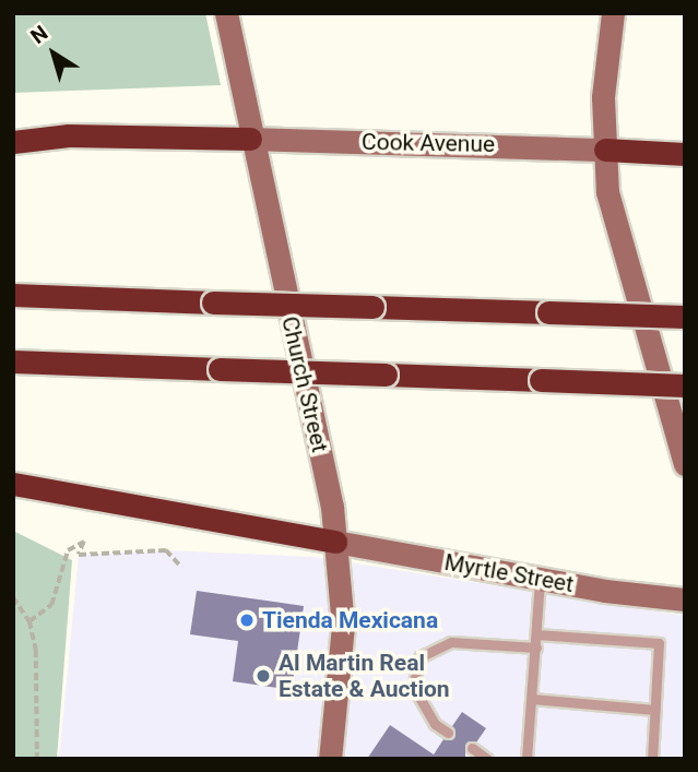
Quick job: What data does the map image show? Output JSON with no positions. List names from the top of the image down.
{
  "streets": {
    "main road": ["Cook Avenue", "Church Street", "Myrtle Street"]
  },
  "crossings": [
    ["Cook Avenue", "Church Street"],
    ["Church Street", "Myrtle Street"]
  ],
  "places": ["Tienda Mexicana", "Al Martin Real Estate & Auction"],
  "north": "top left"
}
